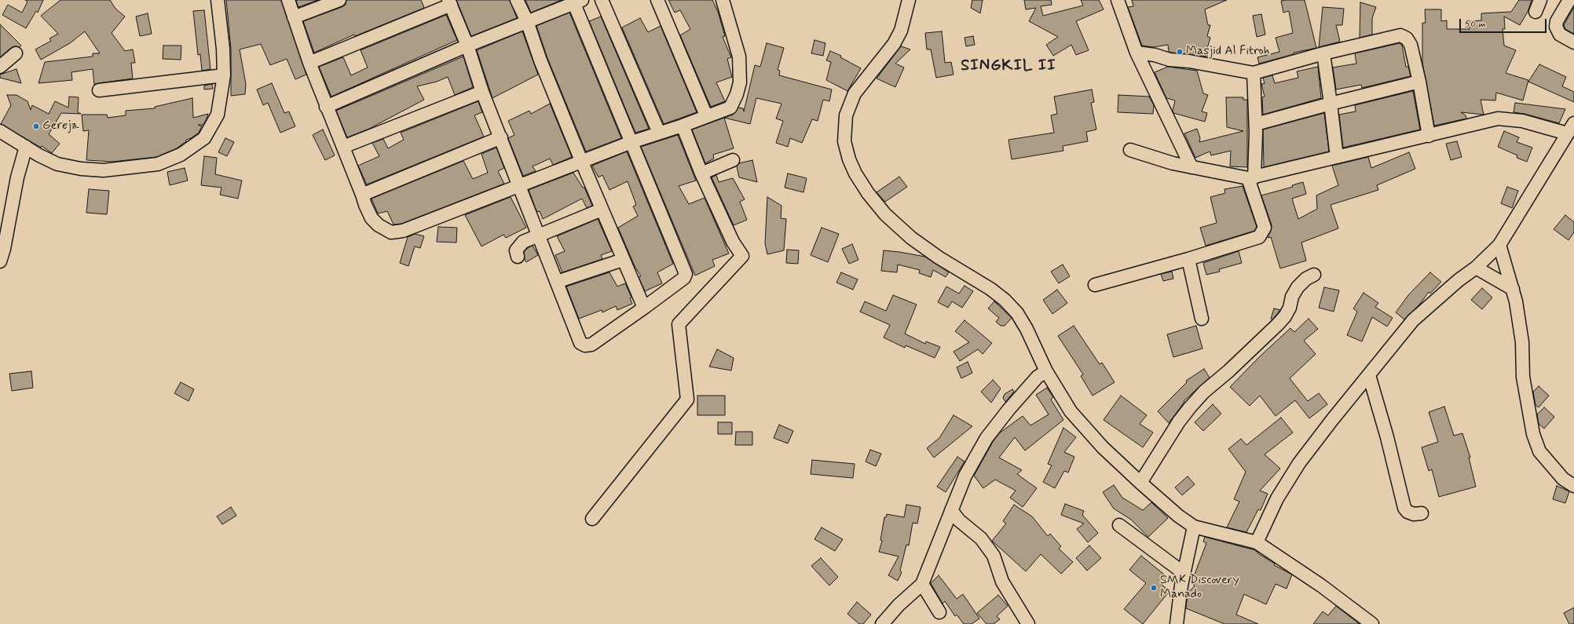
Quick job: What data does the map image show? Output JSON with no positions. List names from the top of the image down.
{
  "districts": ["SINGKIL II"],
  "places": ["Masjid Al Fitroh", "Gereja", "SMK Discovery Manado"],
  "scale_bar": "50 m"
}
